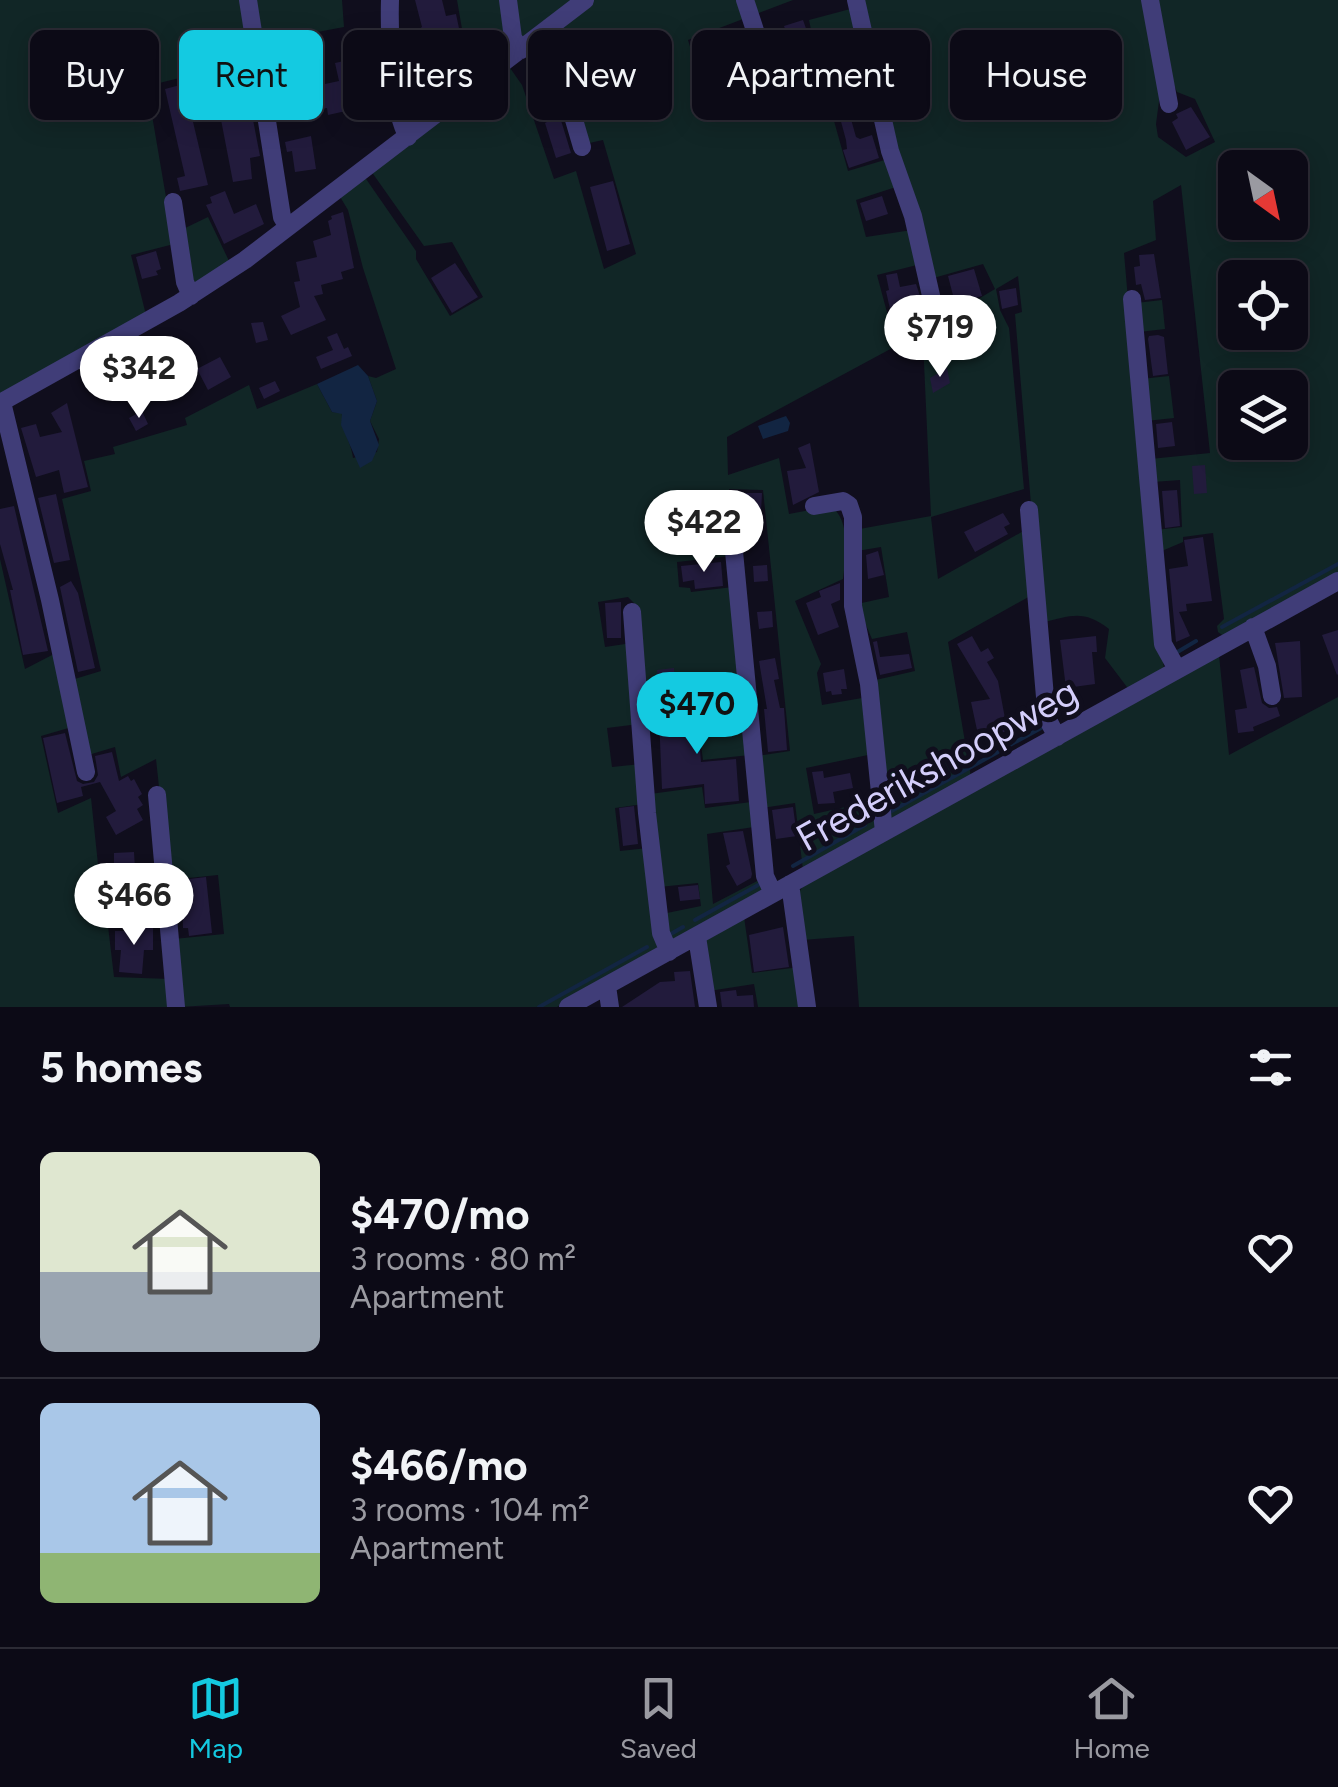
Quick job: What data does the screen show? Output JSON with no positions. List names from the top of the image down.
{
  "streets": {
    "street": ["Frederikshoopweg"]
  },
  "north": "bottom right",
  "page": {
    "chip": [
      "Buy",
      "Rent",
      "Filters",
      "New",
      "Apartment",
      "House"
    ],
    "price": [
      "$719",
      "$342",
      "$422",
      "$470",
      "$466"
    ],
    "heading": "5 homes",
    "list": [
      {
        "name": "$470/mo",
        "note": "3 rooms · 80 m² · Apartment"
      },
      {
        "name": "$466/mo",
        "note": "3 rooms · 104 m² · Apartment"
      }
    ],
    "tabs": ["Map", "Saved", "Home"]
  }
}
